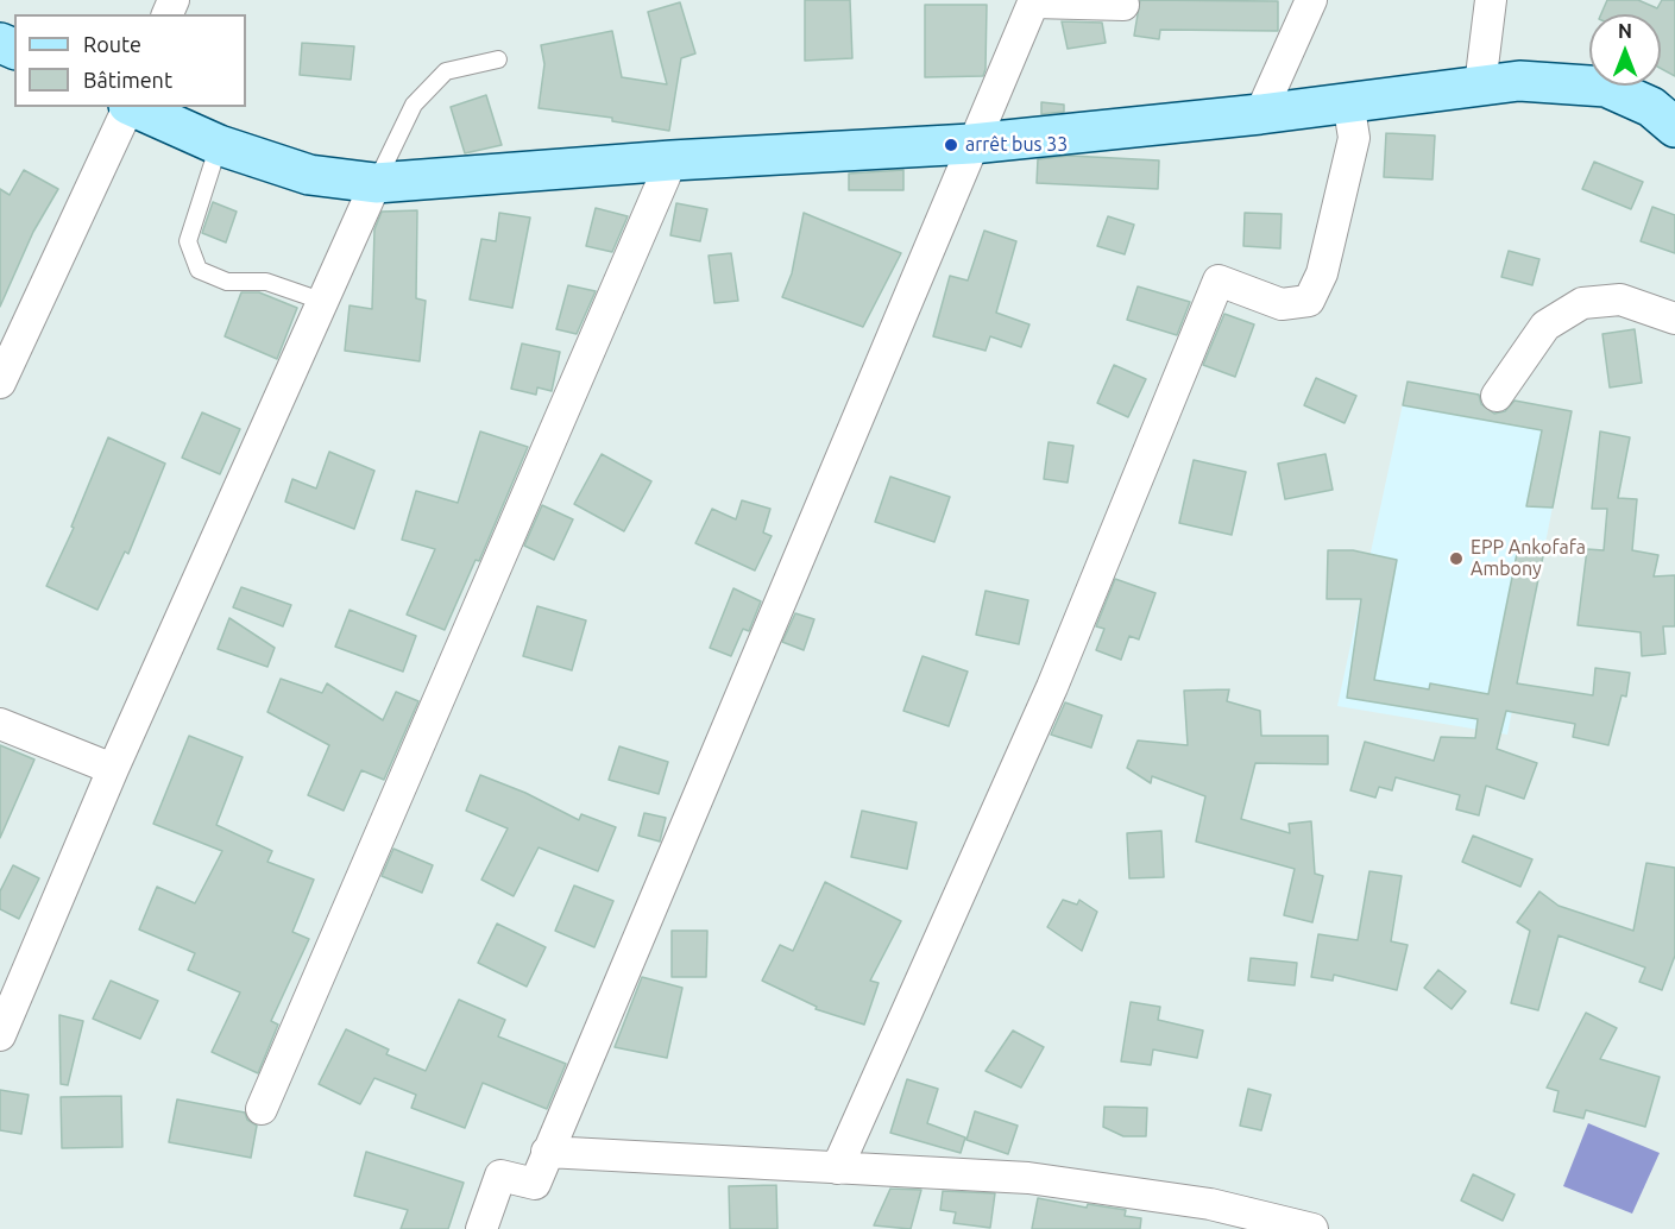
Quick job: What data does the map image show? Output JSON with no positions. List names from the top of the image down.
{
  "places": ["arrêt bus 33", "EPP Ankofafa Ambony"],
  "legend": ["Route", "Bâtiment"],
  "north": "top"
}
